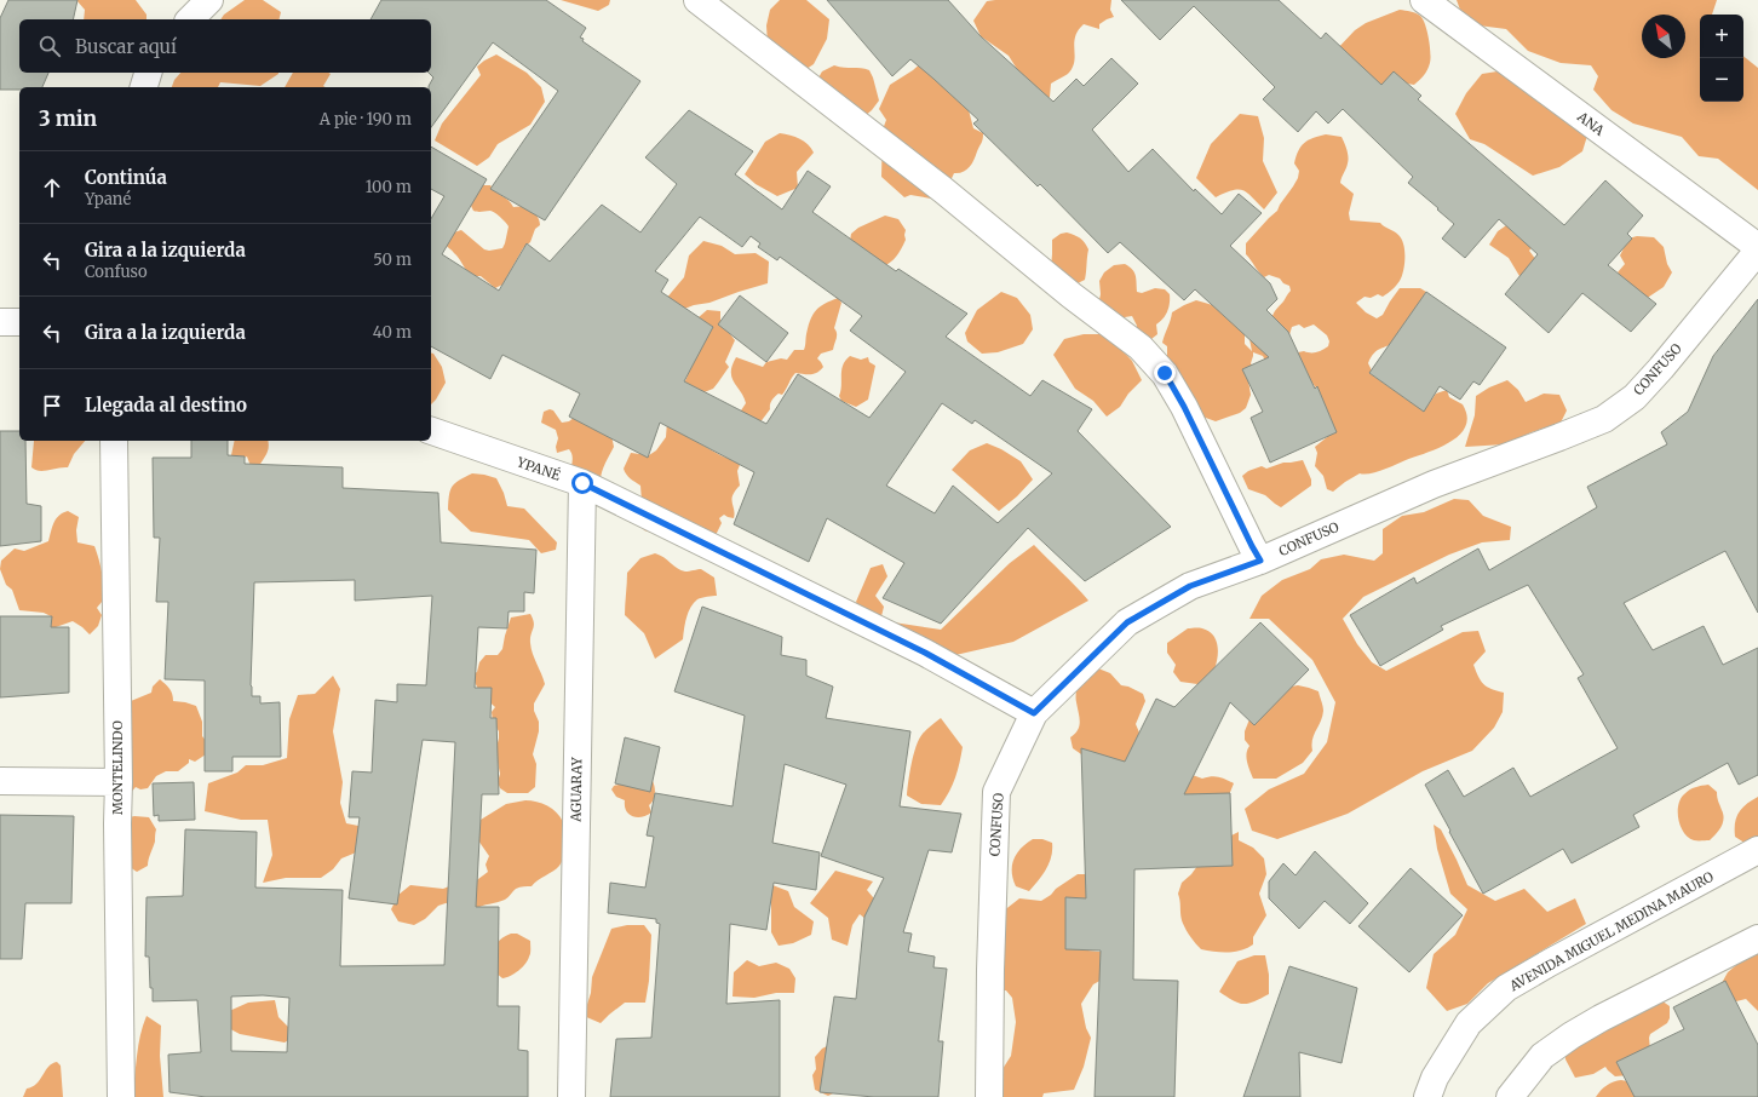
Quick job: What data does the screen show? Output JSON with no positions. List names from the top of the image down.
{
  "streets": {
    "street": [
      "ANA",
      "CONFUSO",
      "YPANÉ",
      "MONTELINDO",
      "AGUARAY",
      "AVENIDA MIGUEL MEDINA MAURO"
    ]
  },
  "crossings": [
    ["ANA", "CONFUSO"],
    ["CONFUSO", "YPANÉ"],
    ["YPANÉ", "AGUARAY"]
  ],
  "north": "top left",
  "page": {
    "map_buttons": ["+", "−"],
    "search": "Buscar aquí",
    "heading": ["3 min", "A pie · 190 m"],
    "list": [
      ["Continúa", "Ypané", "100 m"],
      ["Gira a la izquierda", "Confuso", "50 m"],
      ["Gira a la izquierda", "40 m"],
      "Llegada al destino"
    ]
  }
}
